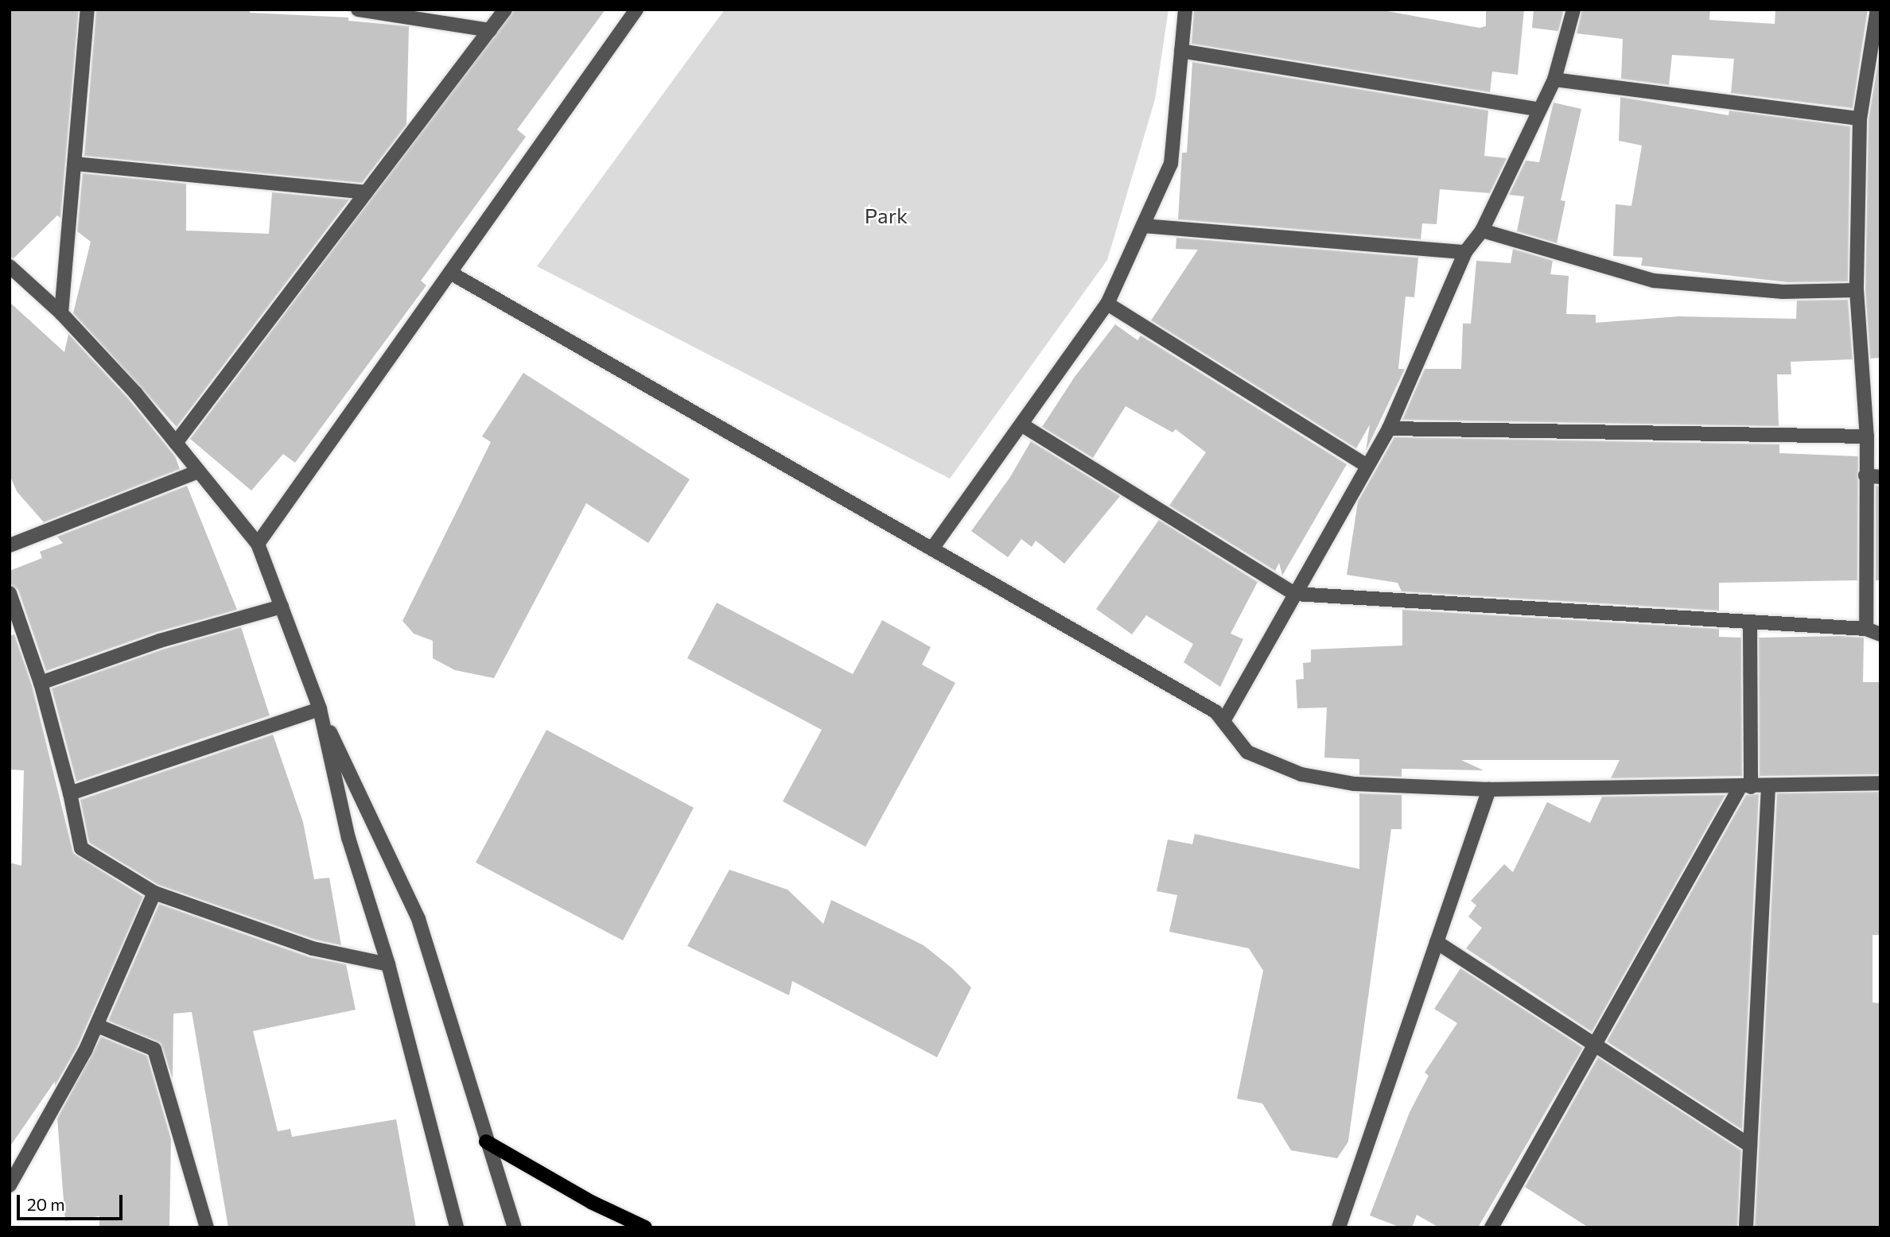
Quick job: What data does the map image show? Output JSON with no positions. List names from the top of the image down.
{
  "parks": ["Park"],
  "scale_bar": "20 m"
}
